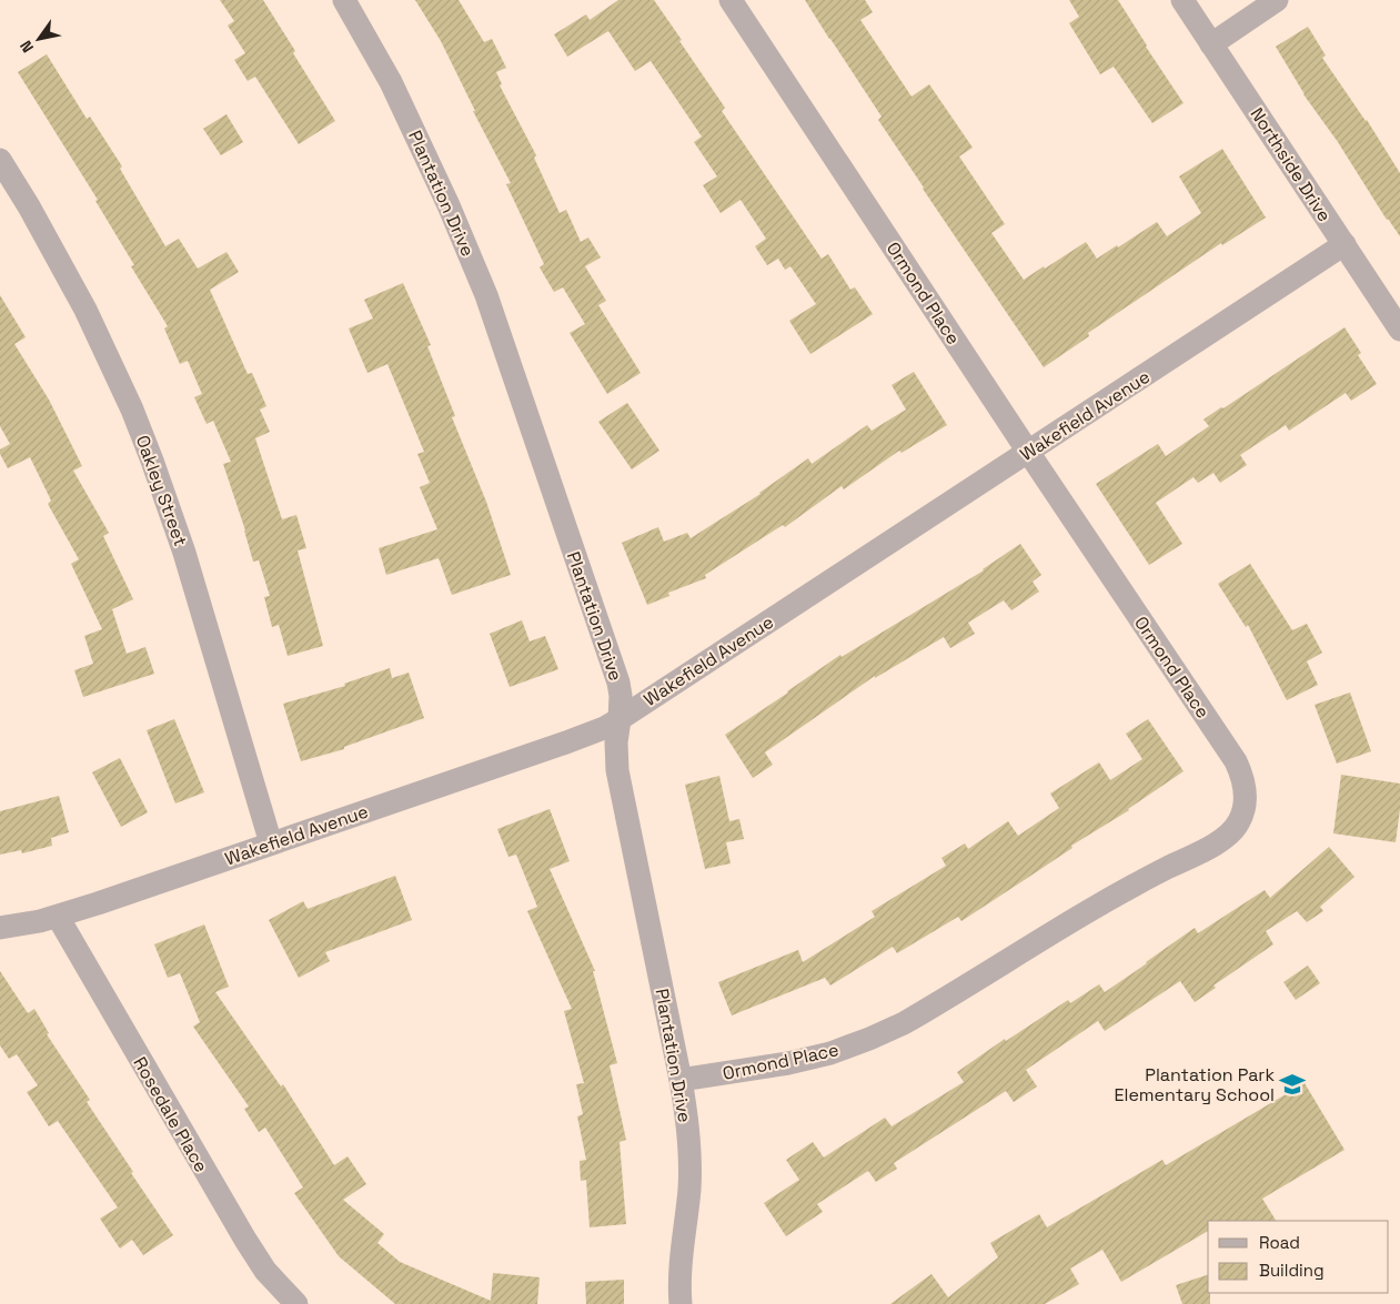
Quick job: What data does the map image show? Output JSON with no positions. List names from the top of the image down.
{
  "streets": {
    "street": [
      "Northside Drive",
      "Plantation Drive",
      "Ormond Place",
      "Wakefield Avenue",
      "Oakley Street",
      "Rosedale Place"
    ]
  },
  "crossings": [
    ["Northside Drive", "Wakefield Avenue"],
    ["Plantation Drive", "Ormond Place"],
    ["Plantation Drive", "Wakefield Avenue"],
    ["Ormond Place", "Wakefield Avenue"],
    ["Wakefield Avenue", "Oakley Street"],
    ["Wakefield Avenue", "Rosedale Place"]
  ],
  "places": {
    "school or university": ["Plantation Park Elementary School"]
  },
  "legend": ["Road", "Building"],
  "north": "bottom left"
}
